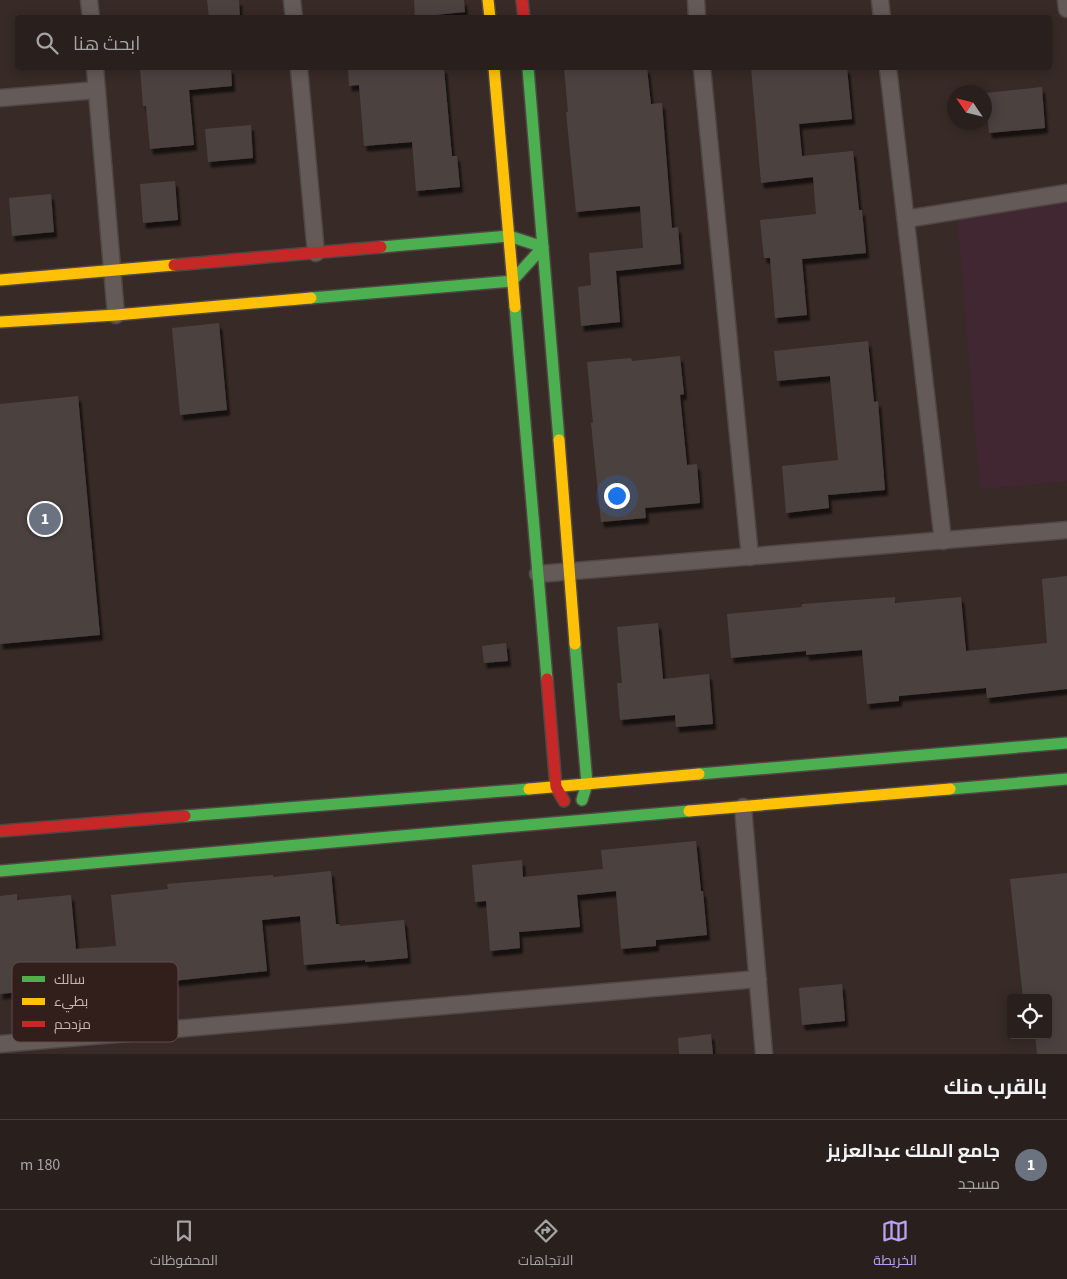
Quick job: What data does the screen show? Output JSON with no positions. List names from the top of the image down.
{
  "legend": ["سالك", "بطيء", "مزدحم"],
  "north": "top left",
  "page": {
    "search": "ابحث هنا",
    "pins": "1",
    "heading": "بالقرب منك",
    "list": [
      {
        "mark": "1",
        "name": "جامع الملك عبدالعزيز",
        "note": "مسجد",
        "value": "180 m"
      }
    ],
    "nav": ["الخريطة", "الاتجاهات", "المحفوظات"]
  }
}
